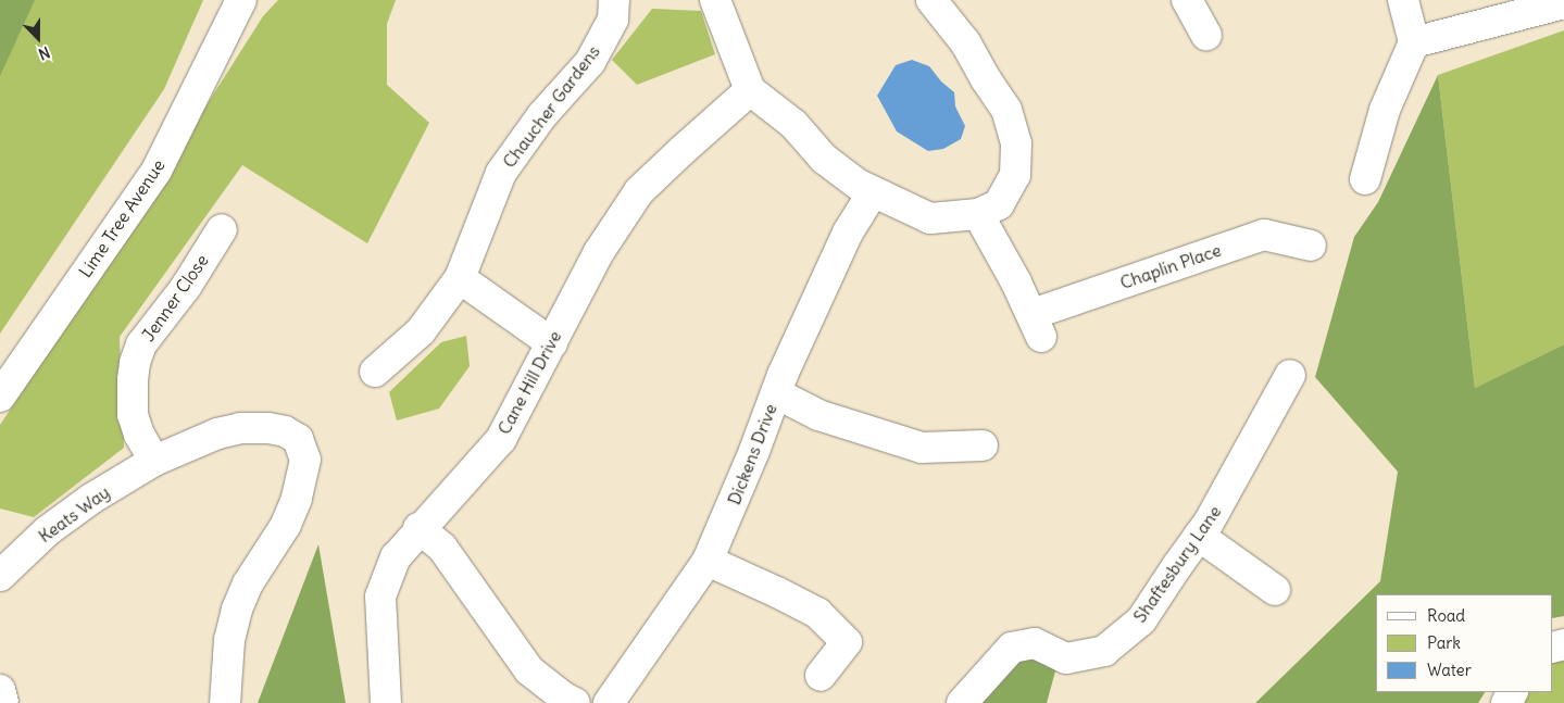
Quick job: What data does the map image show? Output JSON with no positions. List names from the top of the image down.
{
  "streets": {
    "street": [
      "Chaucher Gardens",
      "Lime Tree Avenue",
      "Chaplin Place",
      "Jenner Close",
      "Cane Hill Drive",
      "Dickens Drive",
      "Keats Way",
      "Shaftesbury Lane"
    ]
  },
  "crossings": [
    ["Jenner Close", "Keats Way"]
  ],
  "legend": ["Road", "Park", "Water"],
  "north": "bottom"
}
